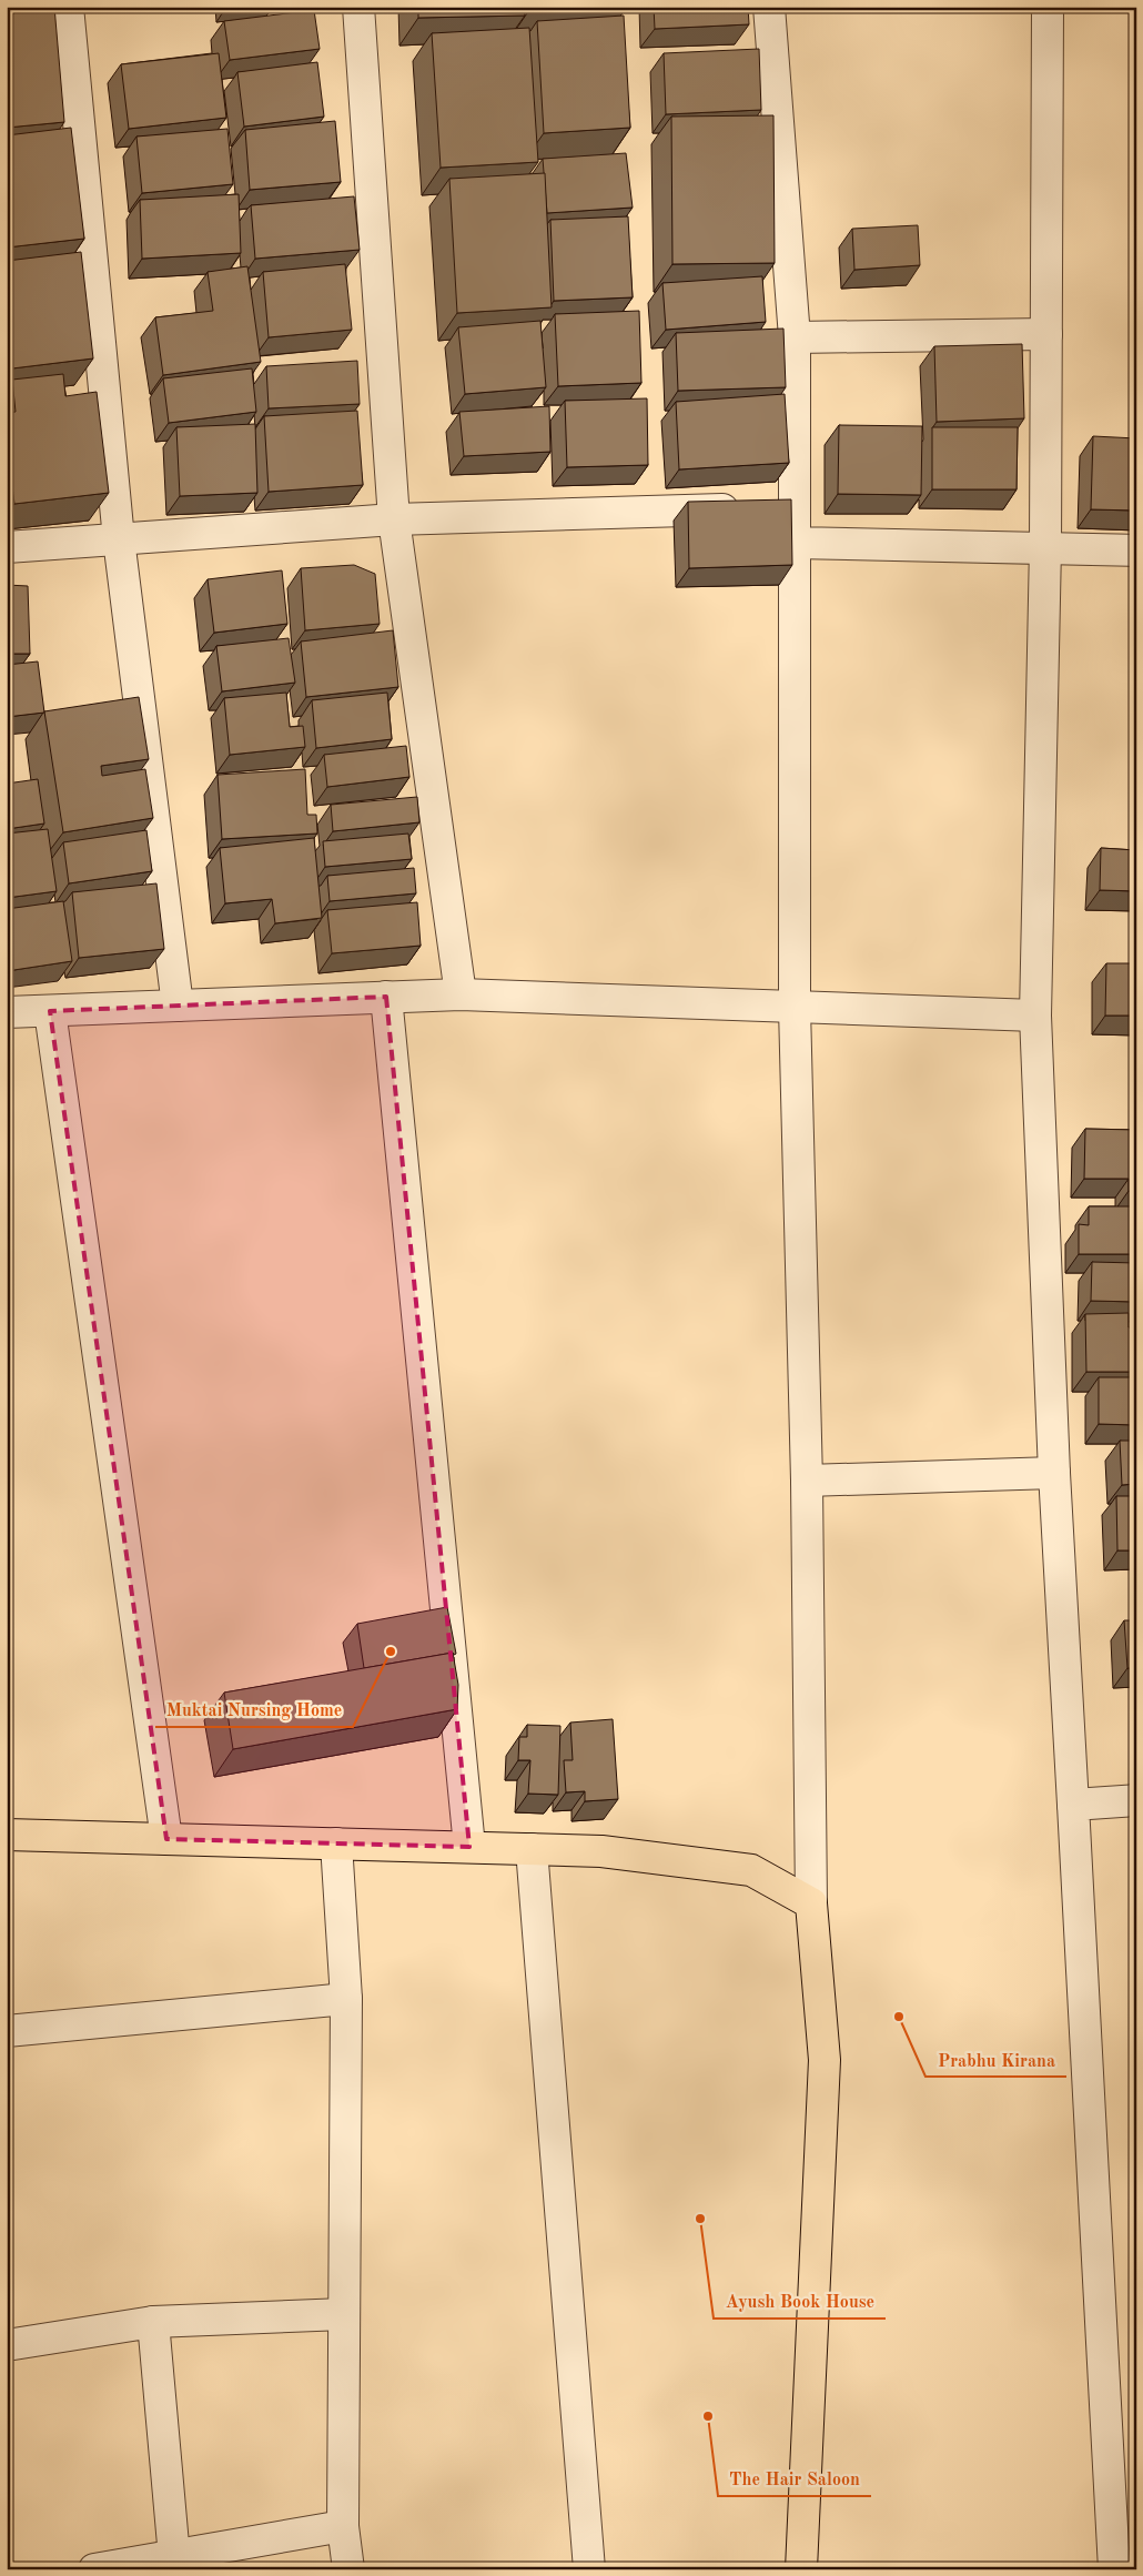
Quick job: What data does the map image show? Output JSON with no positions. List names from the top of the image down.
{
  "places": [
    "Muktai Nursing Home",
    "Prabhu Kirana",
    "Ayush Book House",
    "The Hair Saloon"
  ]
}
